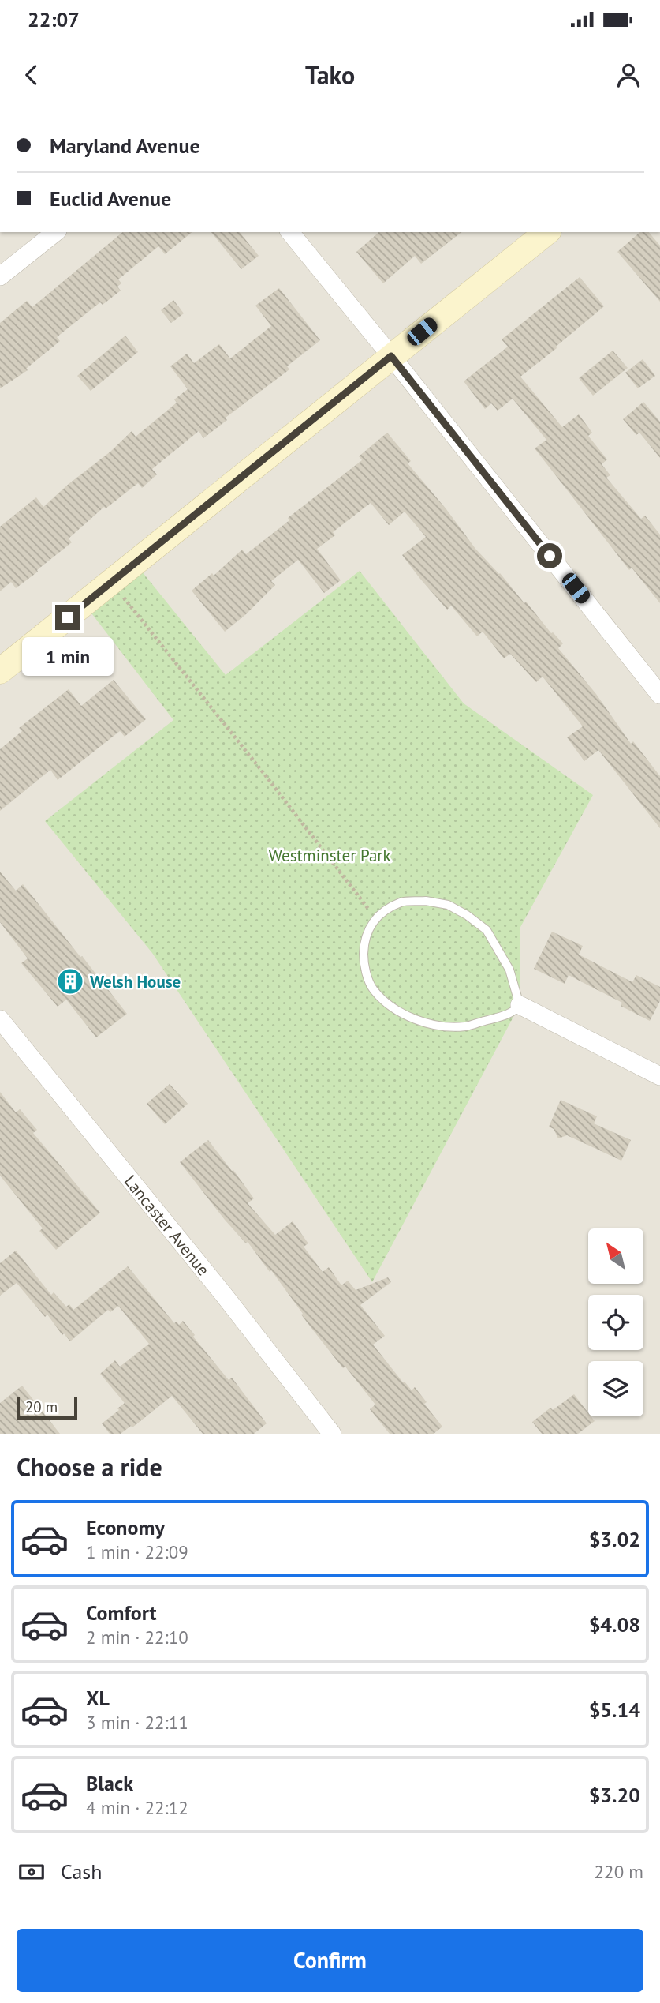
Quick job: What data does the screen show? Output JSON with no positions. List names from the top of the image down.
{
  "streets": {
    "street": ["Lancaster Avenue"]
  },
  "parks": ["Westminster Park"],
  "places": {
    "building": ["Welsh House"]
  },
  "scale_bar": "20 m",
  "north": "top left",
  "page": {
    "status": "22:07",
    "header": "Tako",
    "banner": ["Maryland Avenue", "Euclid Avenue"],
    "bubble": "1 min",
    "scale": "20 m",
    "heading": "Choose a ride",
    "list": [
      {
        "name": "Economy",
        "note": "1 min · 22:09",
        "value": "$3.02"
      },
      {
        "name": "Comfort",
        "note": "2 min · 22:10",
        "value": "$4.08"
      },
      {
        "name": "XL",
        "note": "3 min · 22:11",
        "value": "$5.14"
      },
      {
        "name": "Black",
        "note": "4 min · 22:12",
        "value": "$3.20"
      }
    ],
    "pay": ["Cash", "220 m"],
    "buttons": "Confirm"
  }
}
